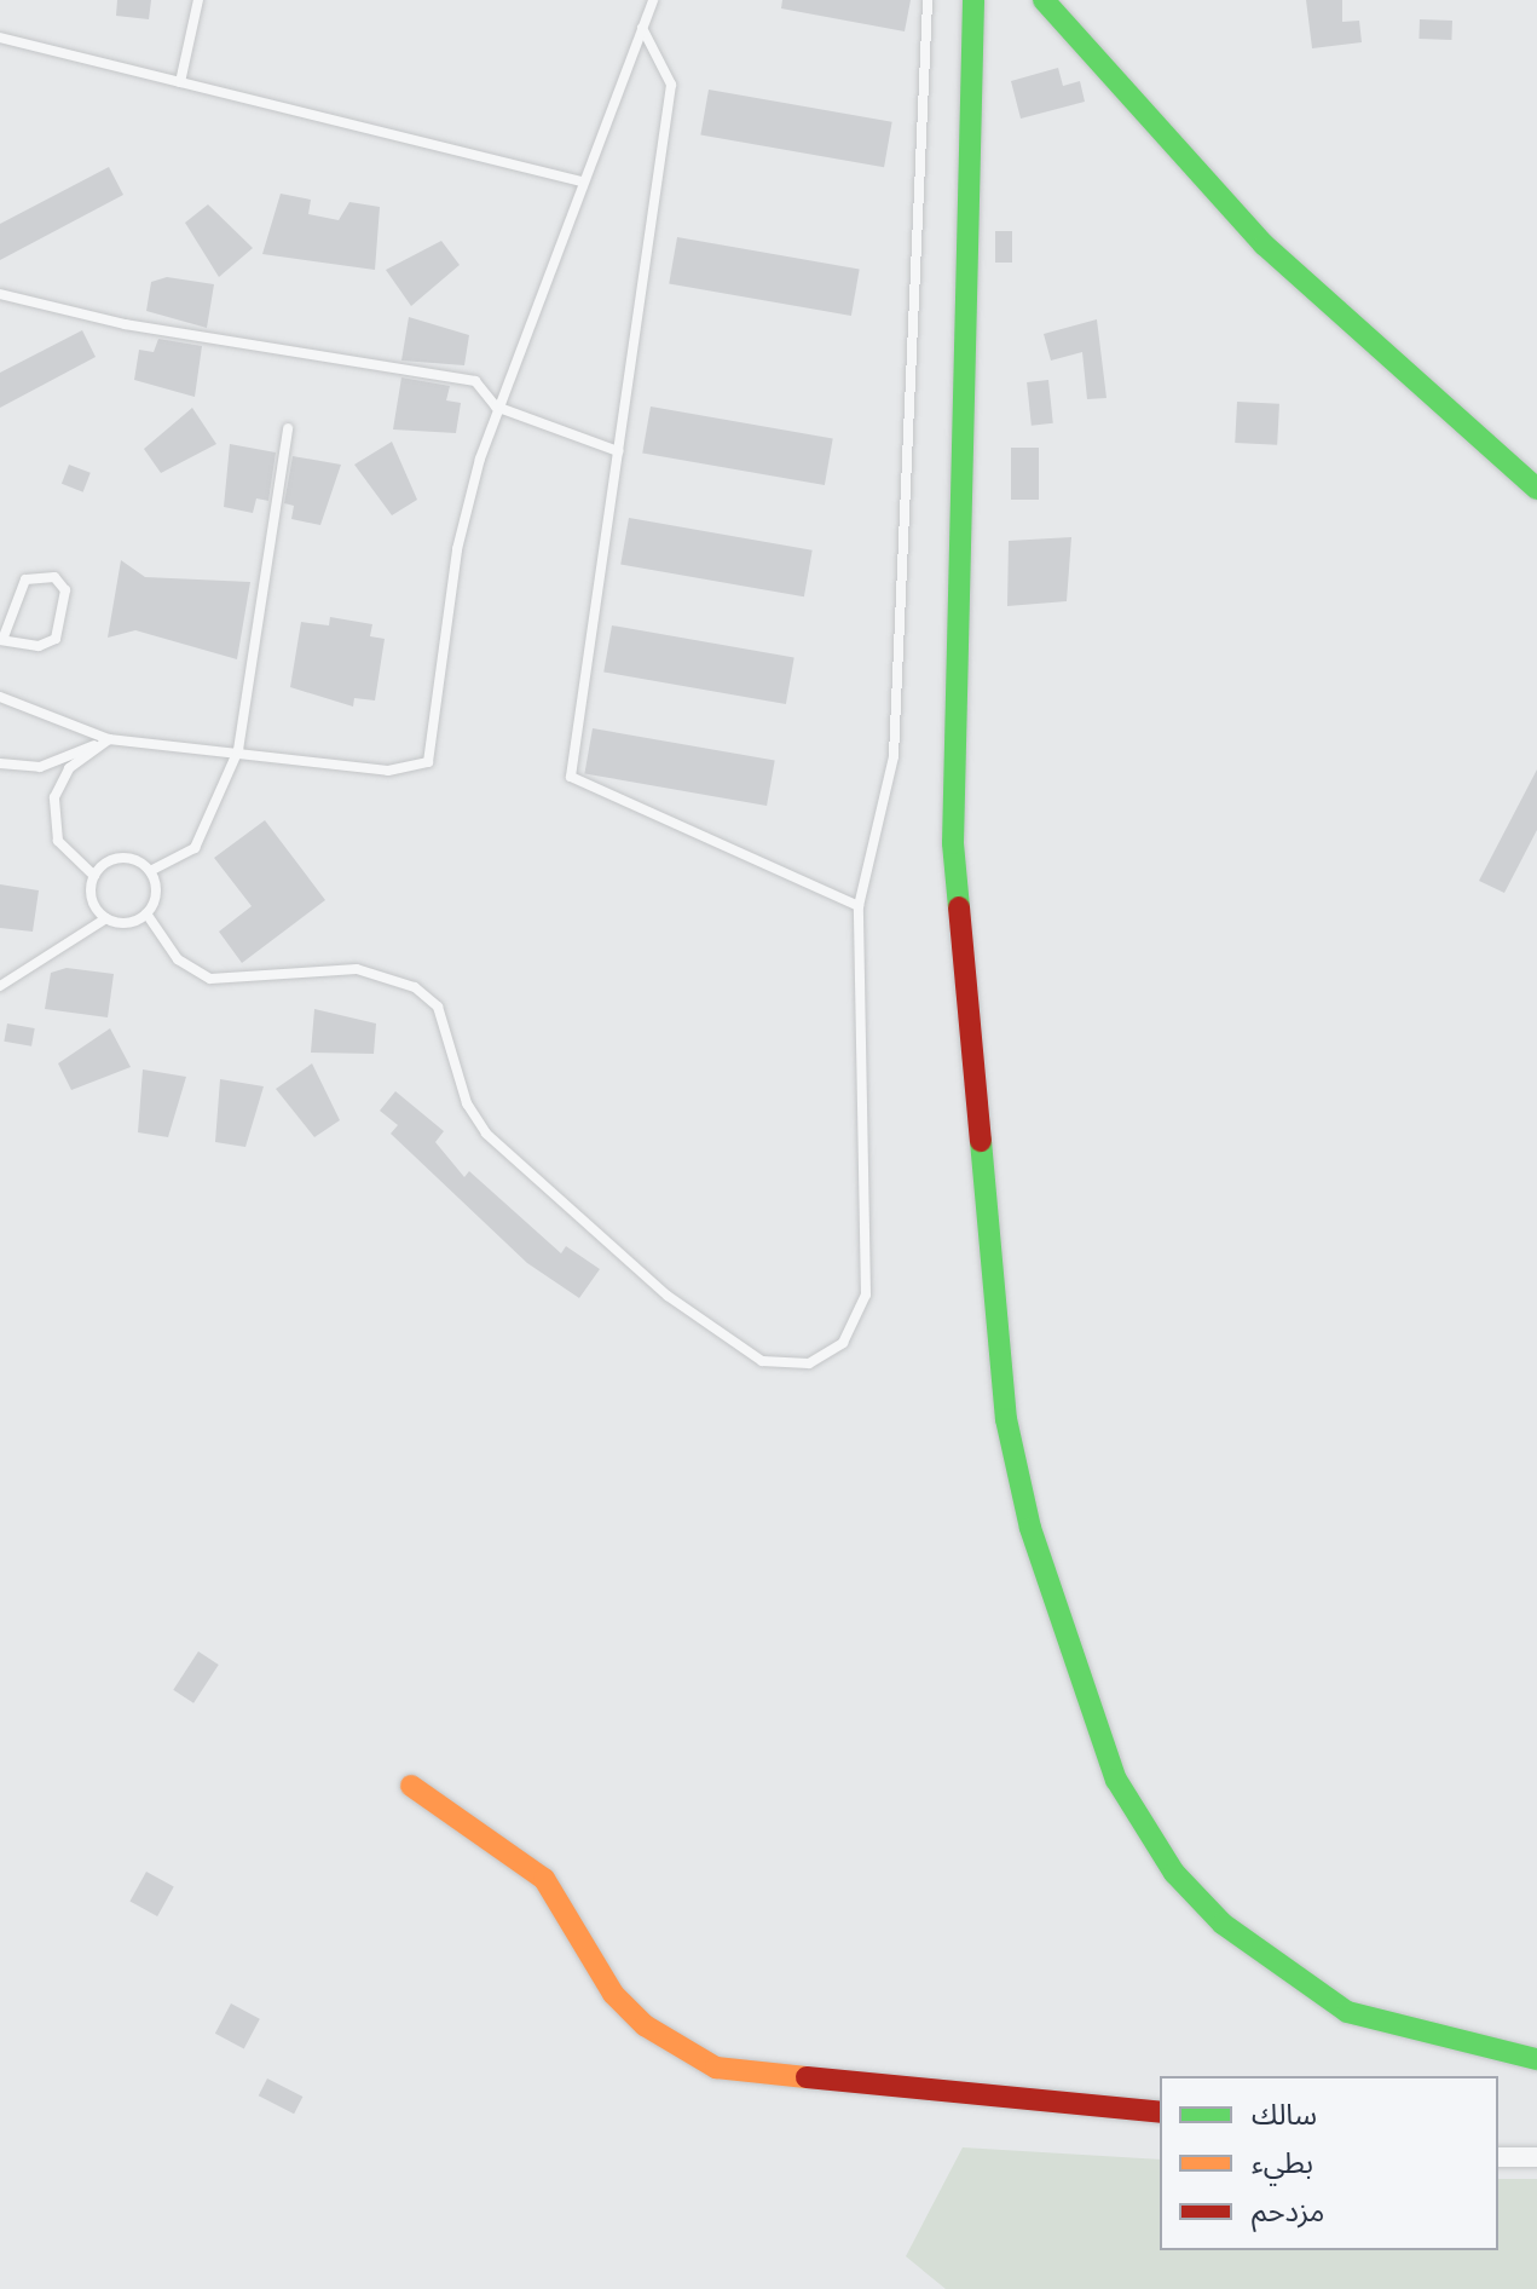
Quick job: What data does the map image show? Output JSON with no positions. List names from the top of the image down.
{
  "legend": ["سالك", "بطيء", "مزدحم"]
}
